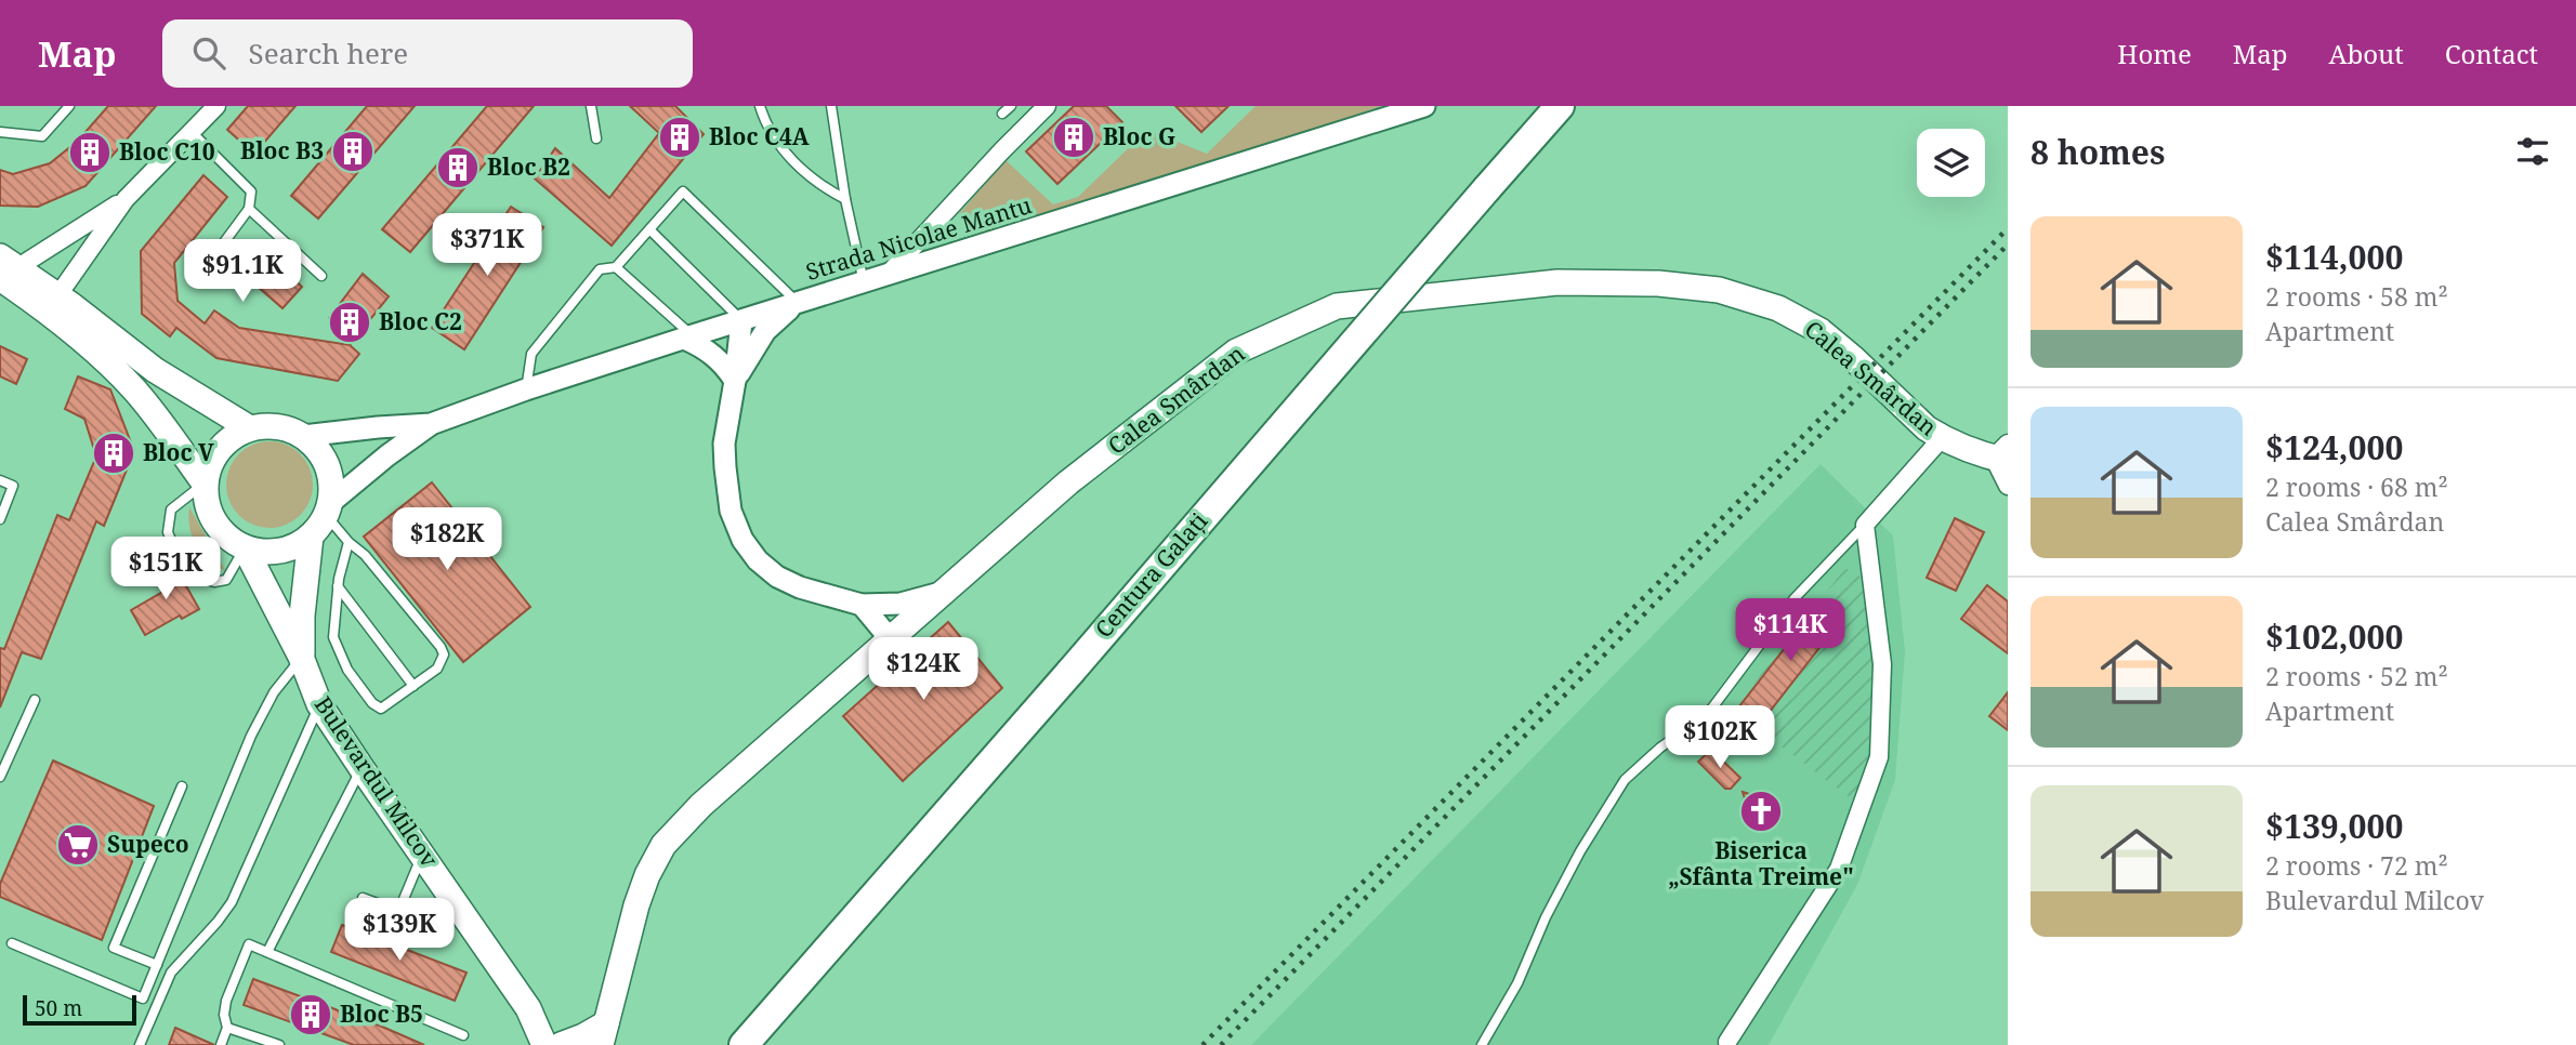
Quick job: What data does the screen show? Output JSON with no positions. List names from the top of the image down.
{
  "streets": {
    "highway": ["Centura Galați"],
    "main road": ["Calea Smârdan", "Bulevardul Milcov"],
    "street": ["Strada Nicolae Mantu"]
  },
  "crossings": [
    ["Strada Nicolae Mantu", "Bulevardul Milcov"]
  ],
  "places": {
    "building": [
      "Bloc C4A",
      "Bloc G",
      "Bloc B3",
      "Bloc C10",
      "Bloc B2",
      "Bloc C2",
      "Bloc V",
      "Bloc B5"
    ],
    "church": ["Biserica „Sfânta Treime\""],
    "supermarket": ["Supeco"]
  },
  "scale_bar": "50 m",
  "page": {
    "header": "Map",
    "search": "Search here",
    "nav": [
      "Home",
      "Map",
      "About",
      "Contact"
    ],
    "heading": "8 homes",
    "list": [
      {
        "name": "$114,000",
        "note": "2 rooms · 58 m² · Apartment"
      },
      {
        "name": "$124,000",
        "note": "2 rooms · 68 m² · Calea Smârdan"
      },
      {
        "name": "$102,000",
        "note": "2 rooms · 52 m² · Apartment"
      },
      {
        "name": "$139,000",
        "note": "2 rooms · 72 m² · Bulevardul Milcov"
      }
    ],
    "price": [
      "$371K",
      "$91.1K",
      "$182K",
      "$151K",
      "$114K",
      "$124K",
      "$102K",
      "$139K"
    ],
    "scale": "50 m"
  }
}
